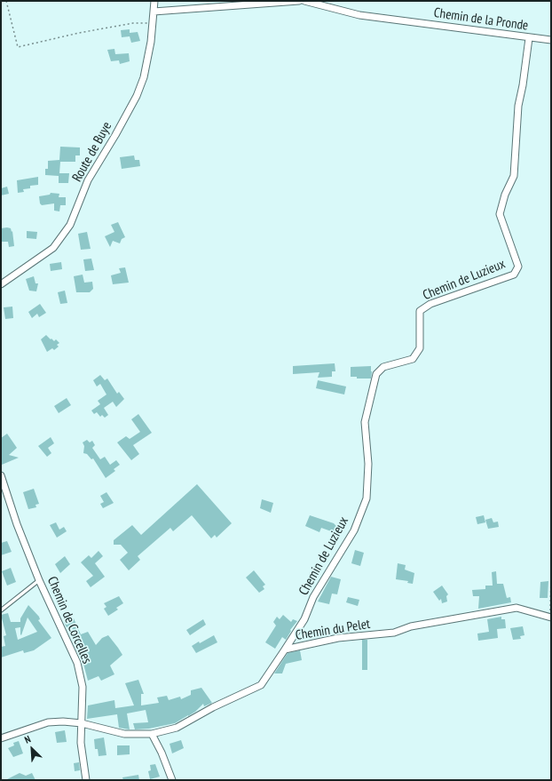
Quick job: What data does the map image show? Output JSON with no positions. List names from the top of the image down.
{
  "streets": {
    "street": [
      "Chemin de la Pronde",
      "Route de Buye",
      "Chemin de Luzieux",
      "Chemin de Corcelles",
      "Chemin du Pelet"
    ]
  },
  "crossings": [
    ["Chemin de la Pronde", "Chemin de Luzieux"],
    ["Chemin de Luzieux", "Chemin du Pelet"],
    ["Chemin de Corcelles", "Chemin du Pelet"]
  ],
  "north": "top left"
}
